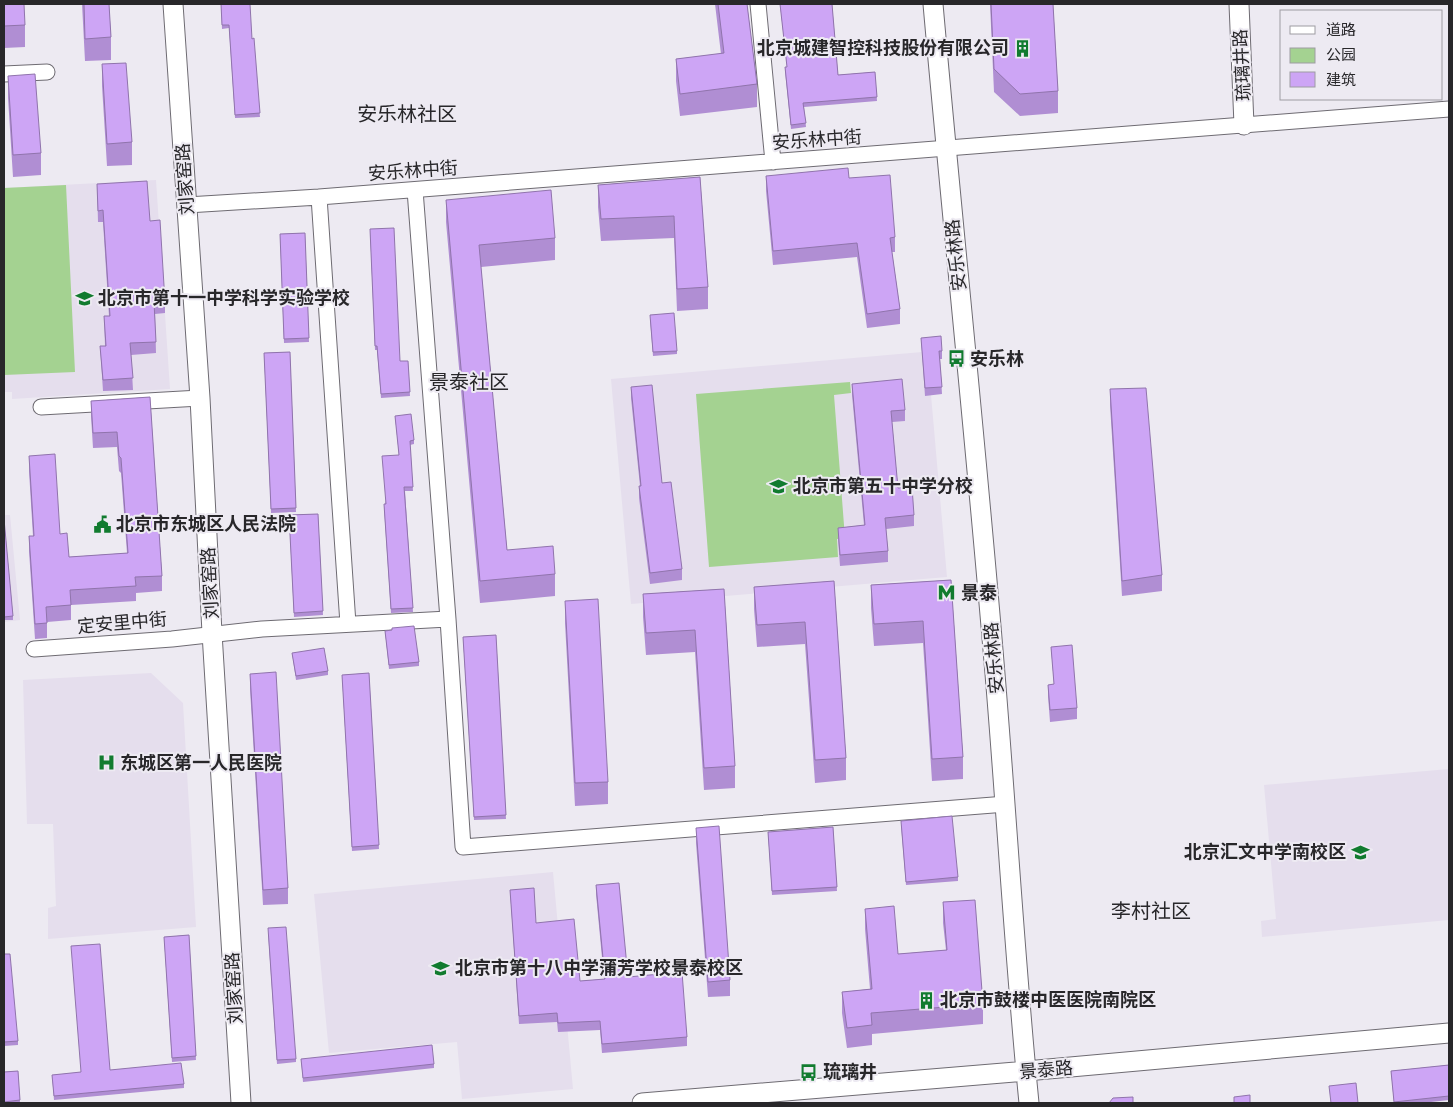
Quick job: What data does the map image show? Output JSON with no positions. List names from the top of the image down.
{
  "streets": {
    "street": [
      "琉璃井路",
      "安乐林中街",
      "刘家窑路",
      "安乐林路",
      "定安里中街",
      "景泰路"
    ]
  },
  "crossings": [
    ["琉璃井路", "安乐林中街"],
    ["安乐林中街", "刘家窑路"],
    ["安乐林中街", "安乐林路"],
    ["刘家窑路", "定安里中街"],
    ["安乐林路", "景泰路"]
  ],
  "districts": ["安乐林社区", "景泰社区", "李村社区"],
  "places": {
    "building": ["北京城建智控科技股份有限公司", "北京市鼓楼中医医院南院区"],
    "school or university": [
      "北京市第十一中学科学实验学校",
      "北京市第五十中学分校",
      "北京汇文中学南校区",
      "北京市第十八中学蒲芳学校景泰校区"
    ],
    "bus stop": ["安乐林", "琉璃井"],
    "public building": ["北京市东城区人民法院"],
    "metro station": ["景泰"],
    "hospital": ["东城区第一人民医院"]
  },
  "legend": ["道路", "公园", "建筑"]
}
